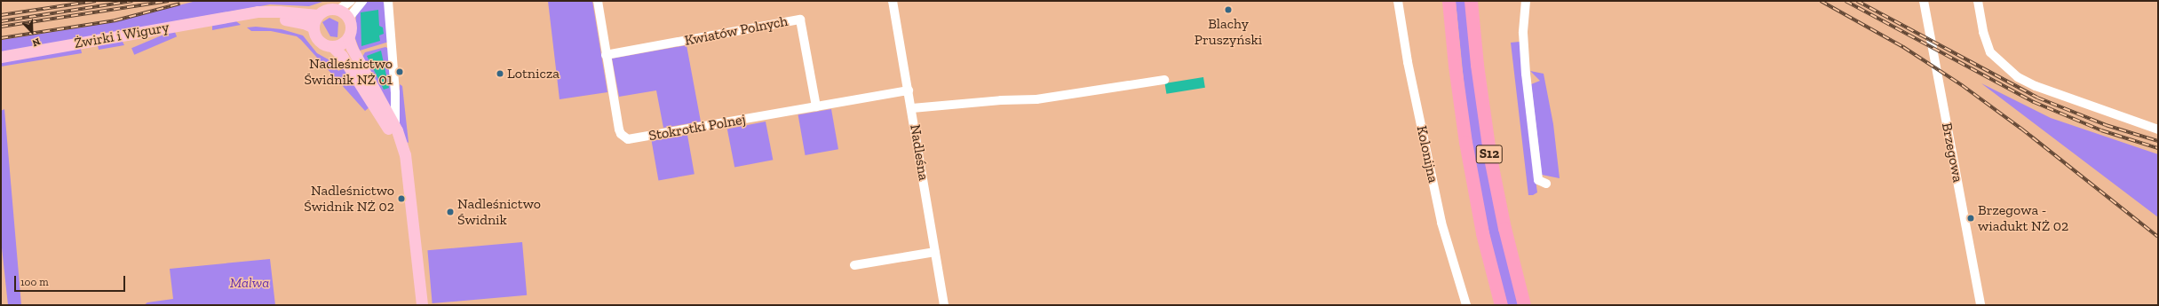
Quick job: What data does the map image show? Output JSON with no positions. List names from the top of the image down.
{
  "streets": {
    "highway": ["S12"],
    "main road": ["Żwirki i Wigury"],
    "street": [
      "Kwiatów Polnych",
      "Stokrotki Polnej",
      "Nadleśna",
      "Brzegowa",
      "Kolonijna"
    ]
  },
  "crossings": [
    ["Kwiatów Polnych", "Stokrotki Polnej"],
    ["Stokrotki Polnej", "Nadleśna"]
  ],
  "parks": ["Malwa"],
  "places": [
    "Blachy Pruszyński",
    "Nadleśnictwo Świdnik NŻ 01",
    "Lotnicza",
    "Nadleśnictwo Świdnik NŻ 02",
    "Nadleśnictwo Świdnik",
    "Brzegowa - wiadukt NŻ 02"
  ],
  "scale_bar": "100 m",
  "north": "bottom right"
}
